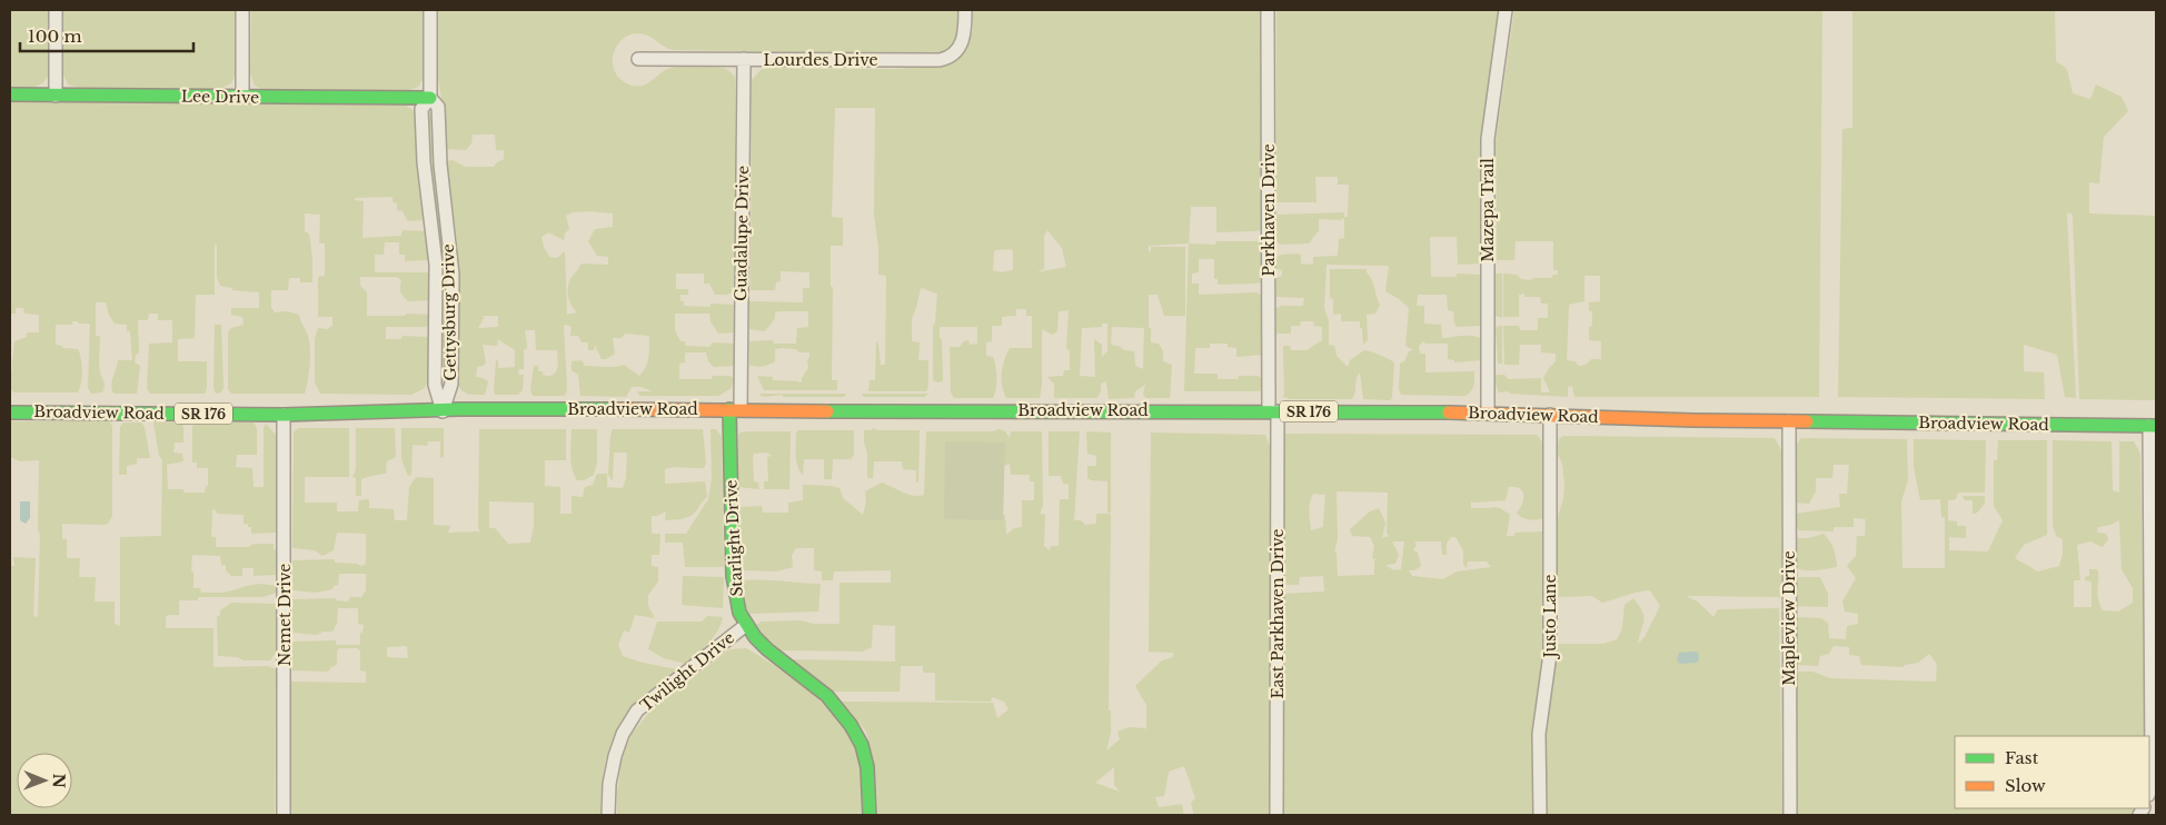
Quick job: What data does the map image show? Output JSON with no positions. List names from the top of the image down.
{
  "streets": {
    "main road": [
      "Lee Drive",
      "Broadview Road",
      "SR 176",
      "Starlight Drive"
    ],
    "street": [
      "Lourdes Drive",
      "Parkhaven Drive",
      "Mazepa Trail",
      "Guadalupe Drive",
      "Gettysburg Drive",
      "East Parkhaven Drive",
      "Nemet Drive",
      "Justo Lane",
      "Mapleview Drive",
      "Twilight Drive"
    ]
  },
  "crossings": [
    ["Lourdes Drive", "Guadalupe Drive"],
    ["Lee Drive", "Gettysburg Drive"],
    ["Parkhaven Drive", "Broadview Road"],
    ["Parkhaven Drive", "East Parkhaven Drive"],
    ["Mazepa Trail", "Broadview Road"],
    ["Guadalupe Drive", "Broadview Road"],
    ["Guadalupe Drive", "Starlight Drive"],
    ["Gettysburg Drive", "Broadview Road"],
    ["Broadview Road", "Starlight Drive"],
    ["Broadview Road", "East Parkhaven Drive"],
    ["Broadview Road", "Nemet Drive"],
    ["Broadview Road", "Justo Lane"],
    ["Broadview Road", "Mapleview Drive"],
    ["Starlight Drive", "Twilight Drive"]
  ],
  "legend": ["Fast", "Slow"],
  "scale_bar": "100 m",
  "north": "right"
}
